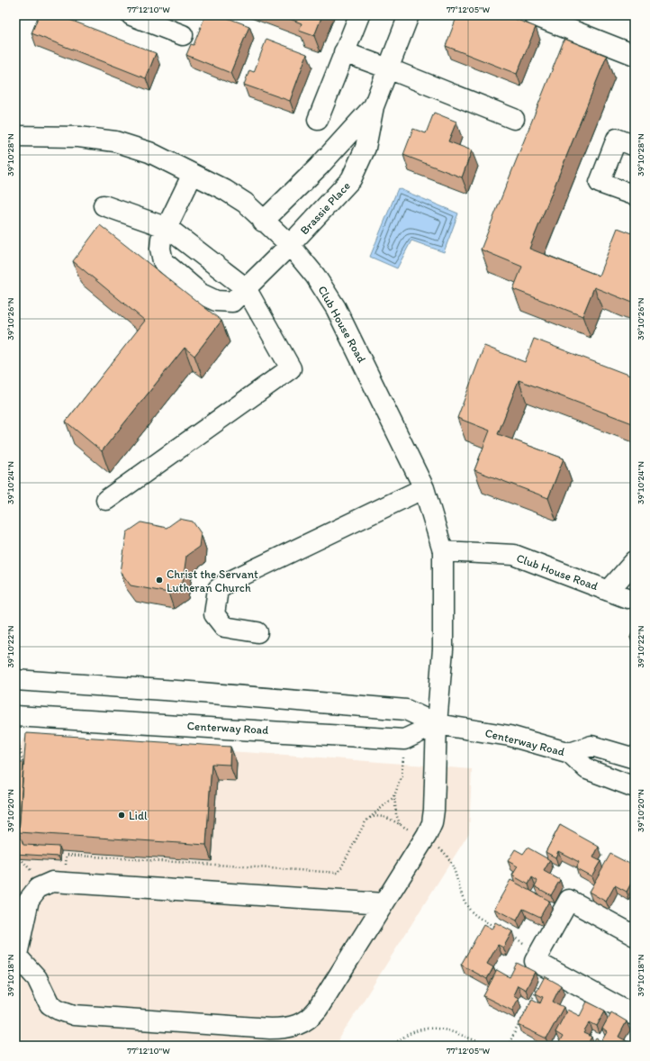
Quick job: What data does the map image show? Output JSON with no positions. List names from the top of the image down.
{
  "streets": {
    "street": ["Brassie Place", "Club House Road", "Centerway Road"]
  },
  "crossings": [
    ["Brassie Place", "Club House Road"],
    ["Club House Road", "Centerway Road"]
  ],
  "places": ["Christ the Servant Lutheran Church", "Lidl"],
  "coordinates": [
    "77°12'10\"W",
    "77°12'05\"W",
    "39°10'28\"N",
    "39°10'26\"N",
    "39°10'24\"N",
    "39°10'22\"N",
    "39°10'20\"N",
    "39°10'18\"N"
  ]
}
